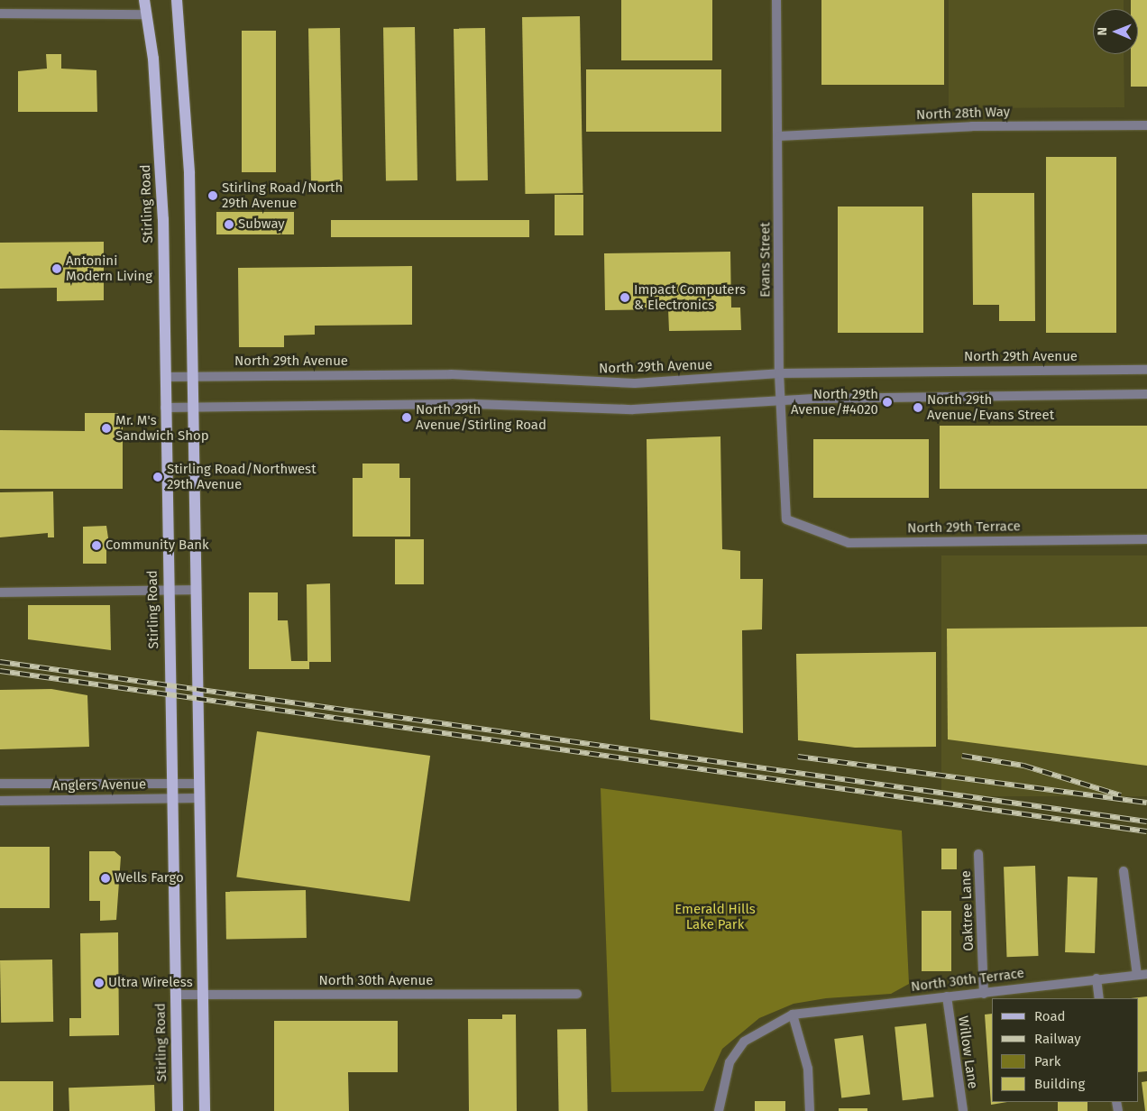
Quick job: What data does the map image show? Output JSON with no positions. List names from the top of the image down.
{
  "streets": {
    "main road": ["Stirling Road"],
    "street": [
      "North 28th Way",
      "Evans Street",
      "North 29th Avenue",
      "North 29th Terrace",
      "Anglers Avenue",
      "Oaktree Lane",
      "North 30th Terrace",
      "North 30th Avenue",
      "Willow Lane"
    ]
  },
  "crossings": [
    ["North 28th Way", "Evans Street"],
    ["Stirling Road", "North 29th Avenue"],
    ["Stirling Road", "Anglers Avenue"],
    ["Stirling Road", "North 30th Avenue"],
    ["Evans Street", "North 29th Avenue"],
    ["Evans Street", "North 29th Terrace"],
    ["Oaktree Lane", "North 30th Terrace"],
    ["North 30th Terrace", "Willow Lane"]
  ],
  "parks": ["Emerald Hills Lake Park"],
  "places": [
    "Stirling Road/North 29th Avenue",
    "Subway",
    "Antonini Modern Living",
    "Impact Computers & Electronics",
    "North 29th Avenue/#4020",
    "North 29th Avenue/Evans Street",
    "North 29th Avenue/Stirling Road",
    "Mr. M's Sandwich Shop",
    "Stirling Road/Northwest 29th Avenue",
    "Community Bank",
    "Wells Fargo",
    "Ultra Wireless"
  ],
  "legend": [
    "Road",
    "Railway",
    "Park",
    "Building"
  ],
  "north": "left"
}
